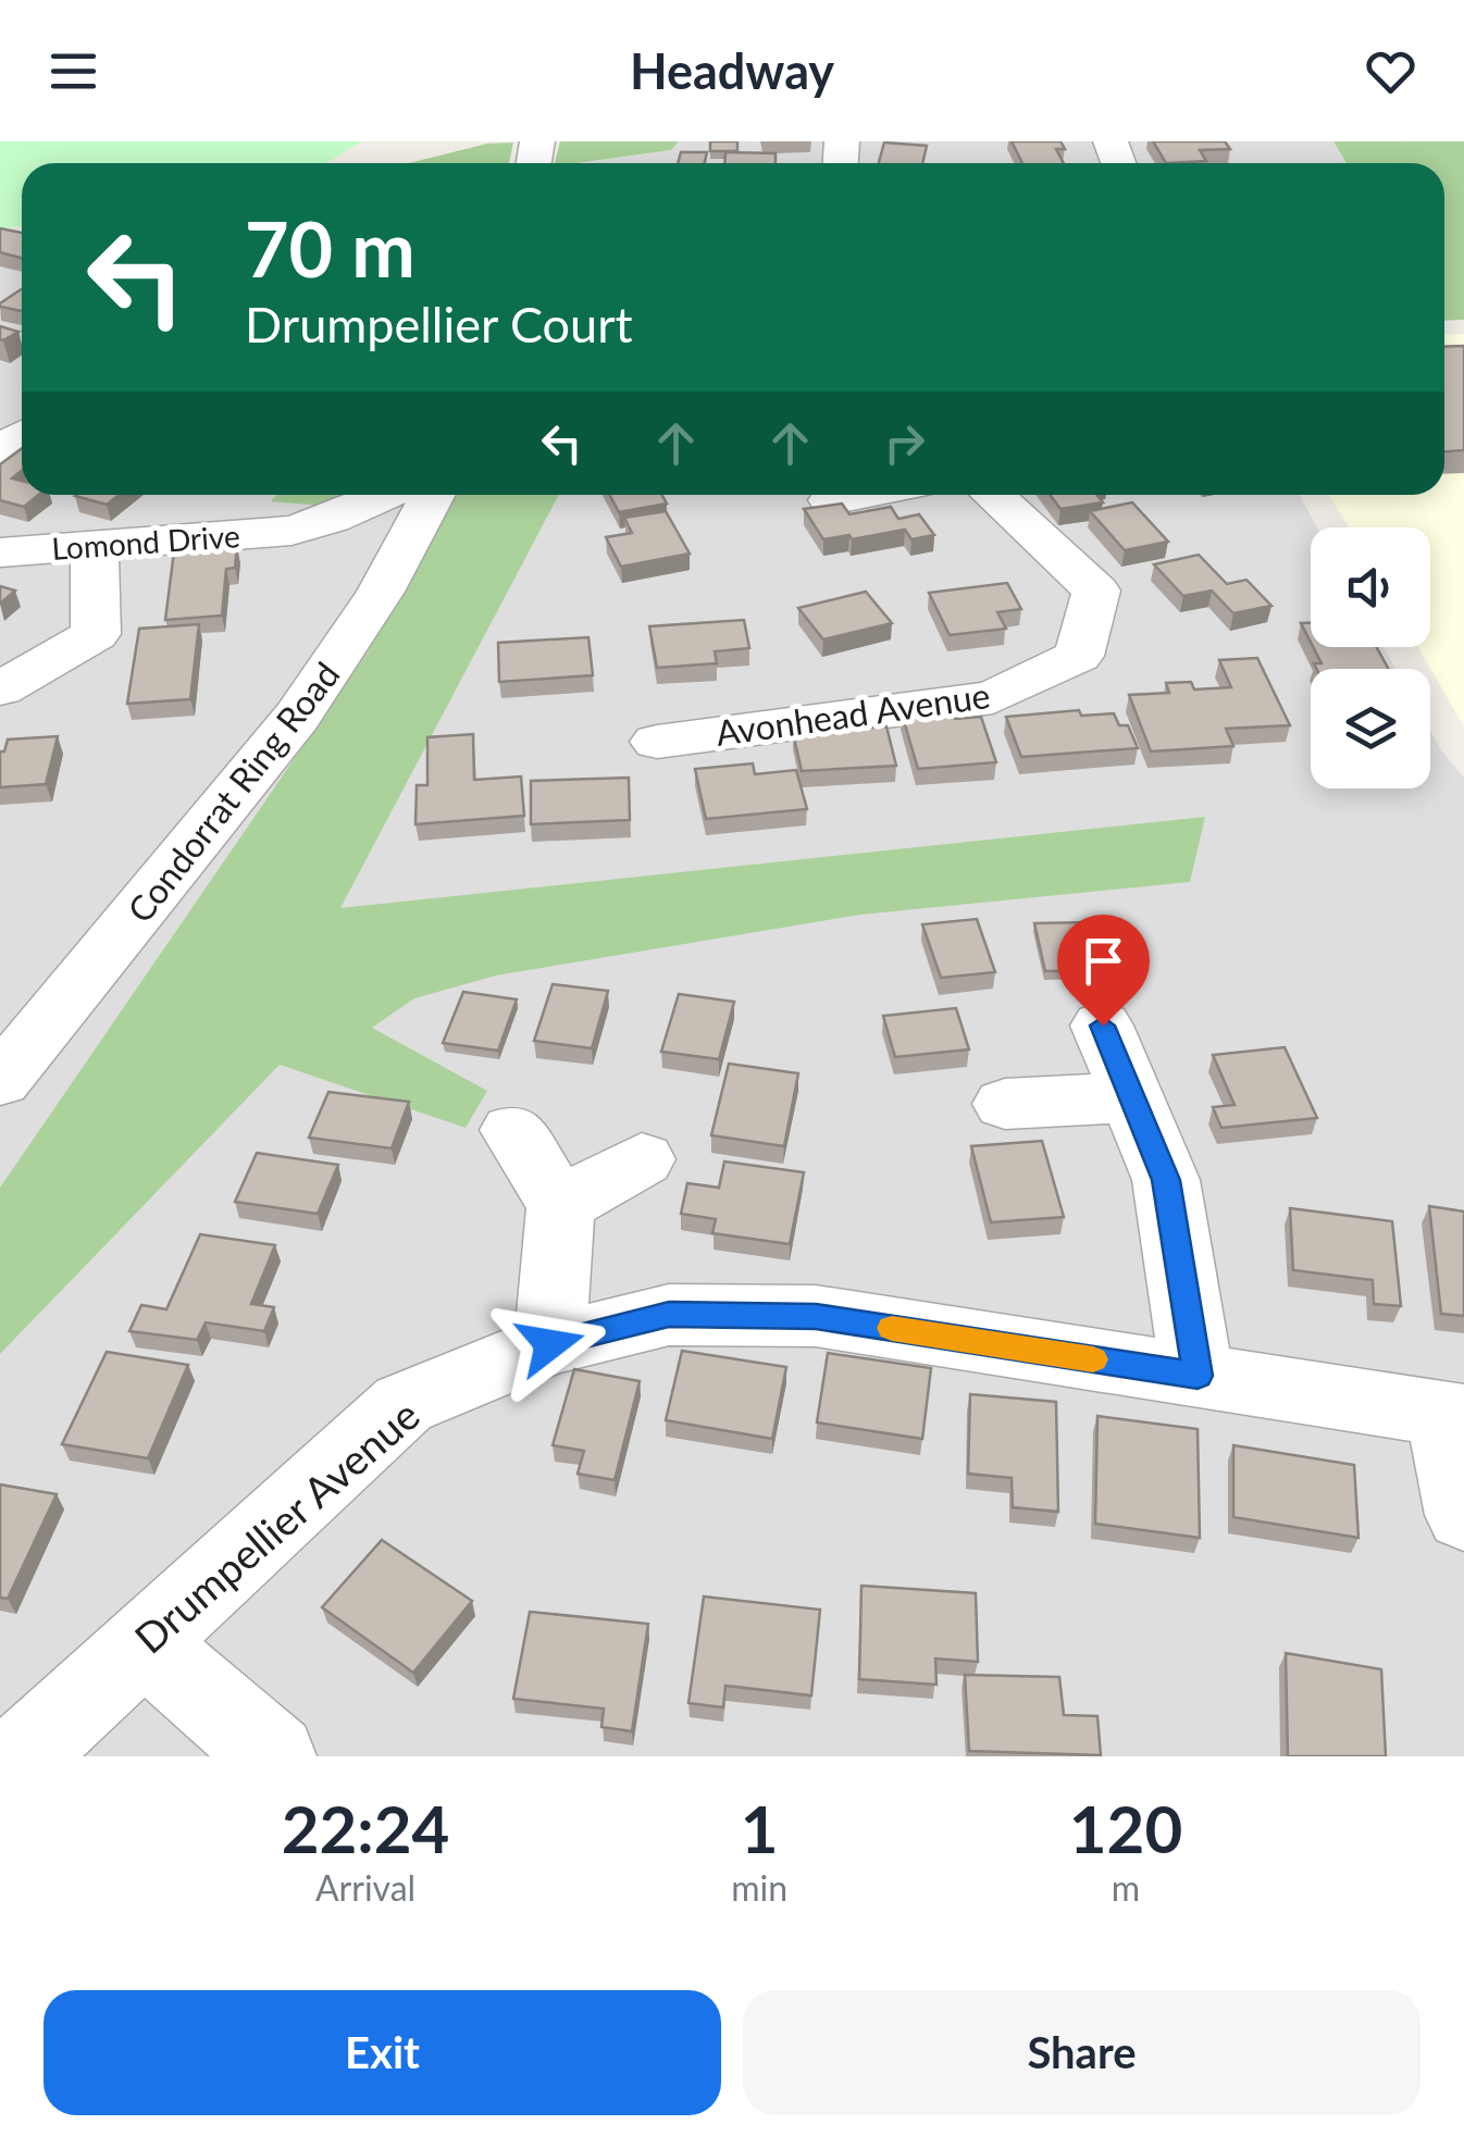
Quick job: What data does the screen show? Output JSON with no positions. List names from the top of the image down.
{
  "streets": {
    "street": [
      "Lomond Drive",
      "Avonhead Avenue",
      "Condorrat Ring Road",
      "Drumpellier Avenue"
    ]
  },
  "page": {
    "header": "Headway",
    "turn": ["70 m", "Drumpellier Court"],
    "eta": [
      "22:24",
      "Arrival",
      "1",
      "min",
      "120",
      "m"
    ],
    "buttons": ["Exit", "Share"]
  }
}
